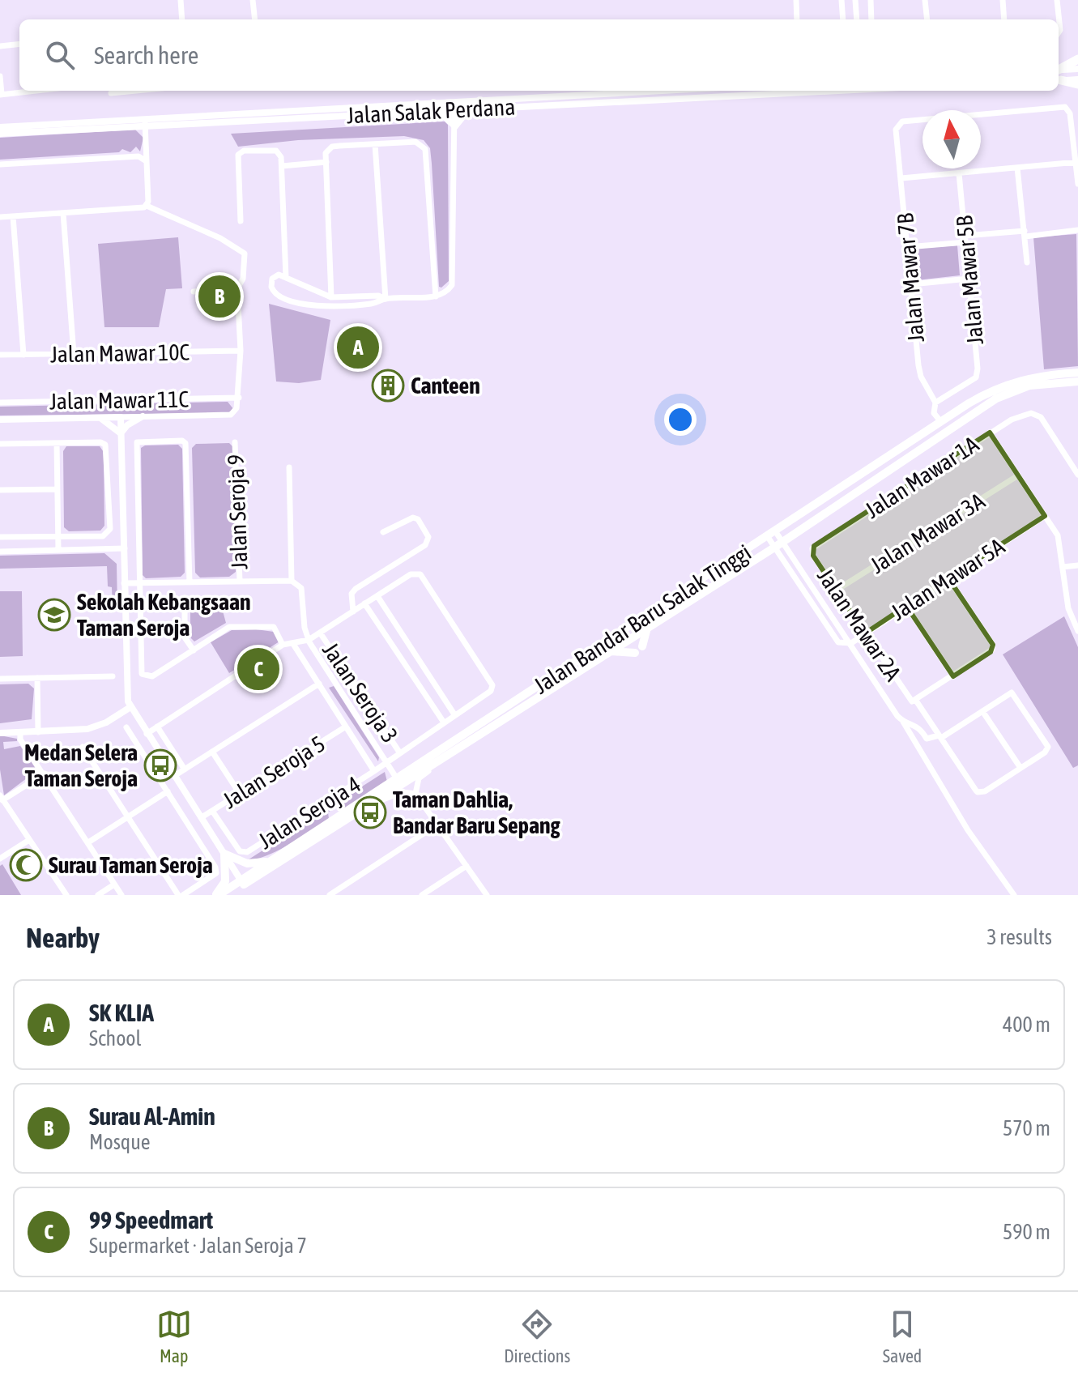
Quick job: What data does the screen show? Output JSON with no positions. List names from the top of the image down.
{
  "streets": {
    "main road": ["Jalan Bandar Baru Salak Tinggi"],
    "street": [
      "Jalan Salak Perdana",
      "Jalan Mawar 7B",
      "Jalan Mawar 5B",
      "Jalan Mawar 10C",
      "Jalan Mawar 11C",
      "Jalan Mawar 1A",
      "Jalan Seroja 9",
      "Jalan Mawar 3A",
      "Jalan Mawar 5A",
      "Jalan Mawar 2A",
      "Jalan Seroja 3",
      "Jalan Seroja 5",
      "Jalan Seroja 4"
    ]
  },
  "crossings": [
    ["Jalan Mawar 7B", "Jalan Mawar 5B"],
    ["Jalan Mawar 1A", "Jalan Mawar 2A"],
    ["Jalan Mawar 3A", "Jalan Mawar 2A"],
    ["Jalan Mawar 5A", "Jalan Mawar 2A"],
    ["Jalan Seroja 3", "Jalan Seroja 4"],
    ["Jalan Seroja 5", "Jalan Seroja 4"]
  ],
  "places": {
    "building": ["Canteen"],
    "school or university": ["Sekolah Kebangsaan Taman Seroja"],
    "bus stop": ["Medan Selera Taman Seroja", "Taman Dahlia, Bandar Baru Sepang"],
    "mosque": ["Surau Taman Seroja"]
  },
  "north": "top",
  "page": {
    "search": "Search here",
    "pins": ["B", "A", "C"],
    "heading": ["Nearby", "3 results"],
    "list": [
      {
        "mark": "A",
        "name": "SK KLIA",
        "note": "School",
        "value": "400 m"
      },
      {
        "mark": "B",
        "name": "Surau Al-Amin",
        "note": "Mosque",
        "value": "570 m"
      },
      {
        "mark": "C",
        "name": "99 Speedmart",
        "note": "Supermarket · Jalan Seroja 7",
        "value": "590 m"
      }
    ],
    "nav": ["Map", "Directions", "Saved"]
  }
}
